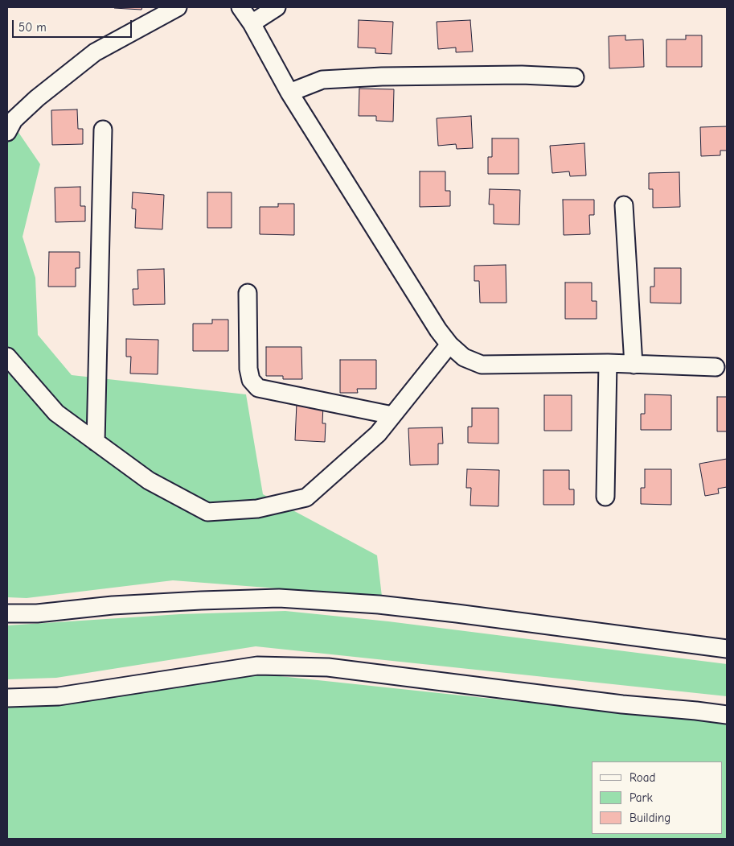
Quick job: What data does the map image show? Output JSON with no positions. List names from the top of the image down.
{
  "legend": ["Road", "Park", "Building"],
  "scale_bar": "50 m"
}
